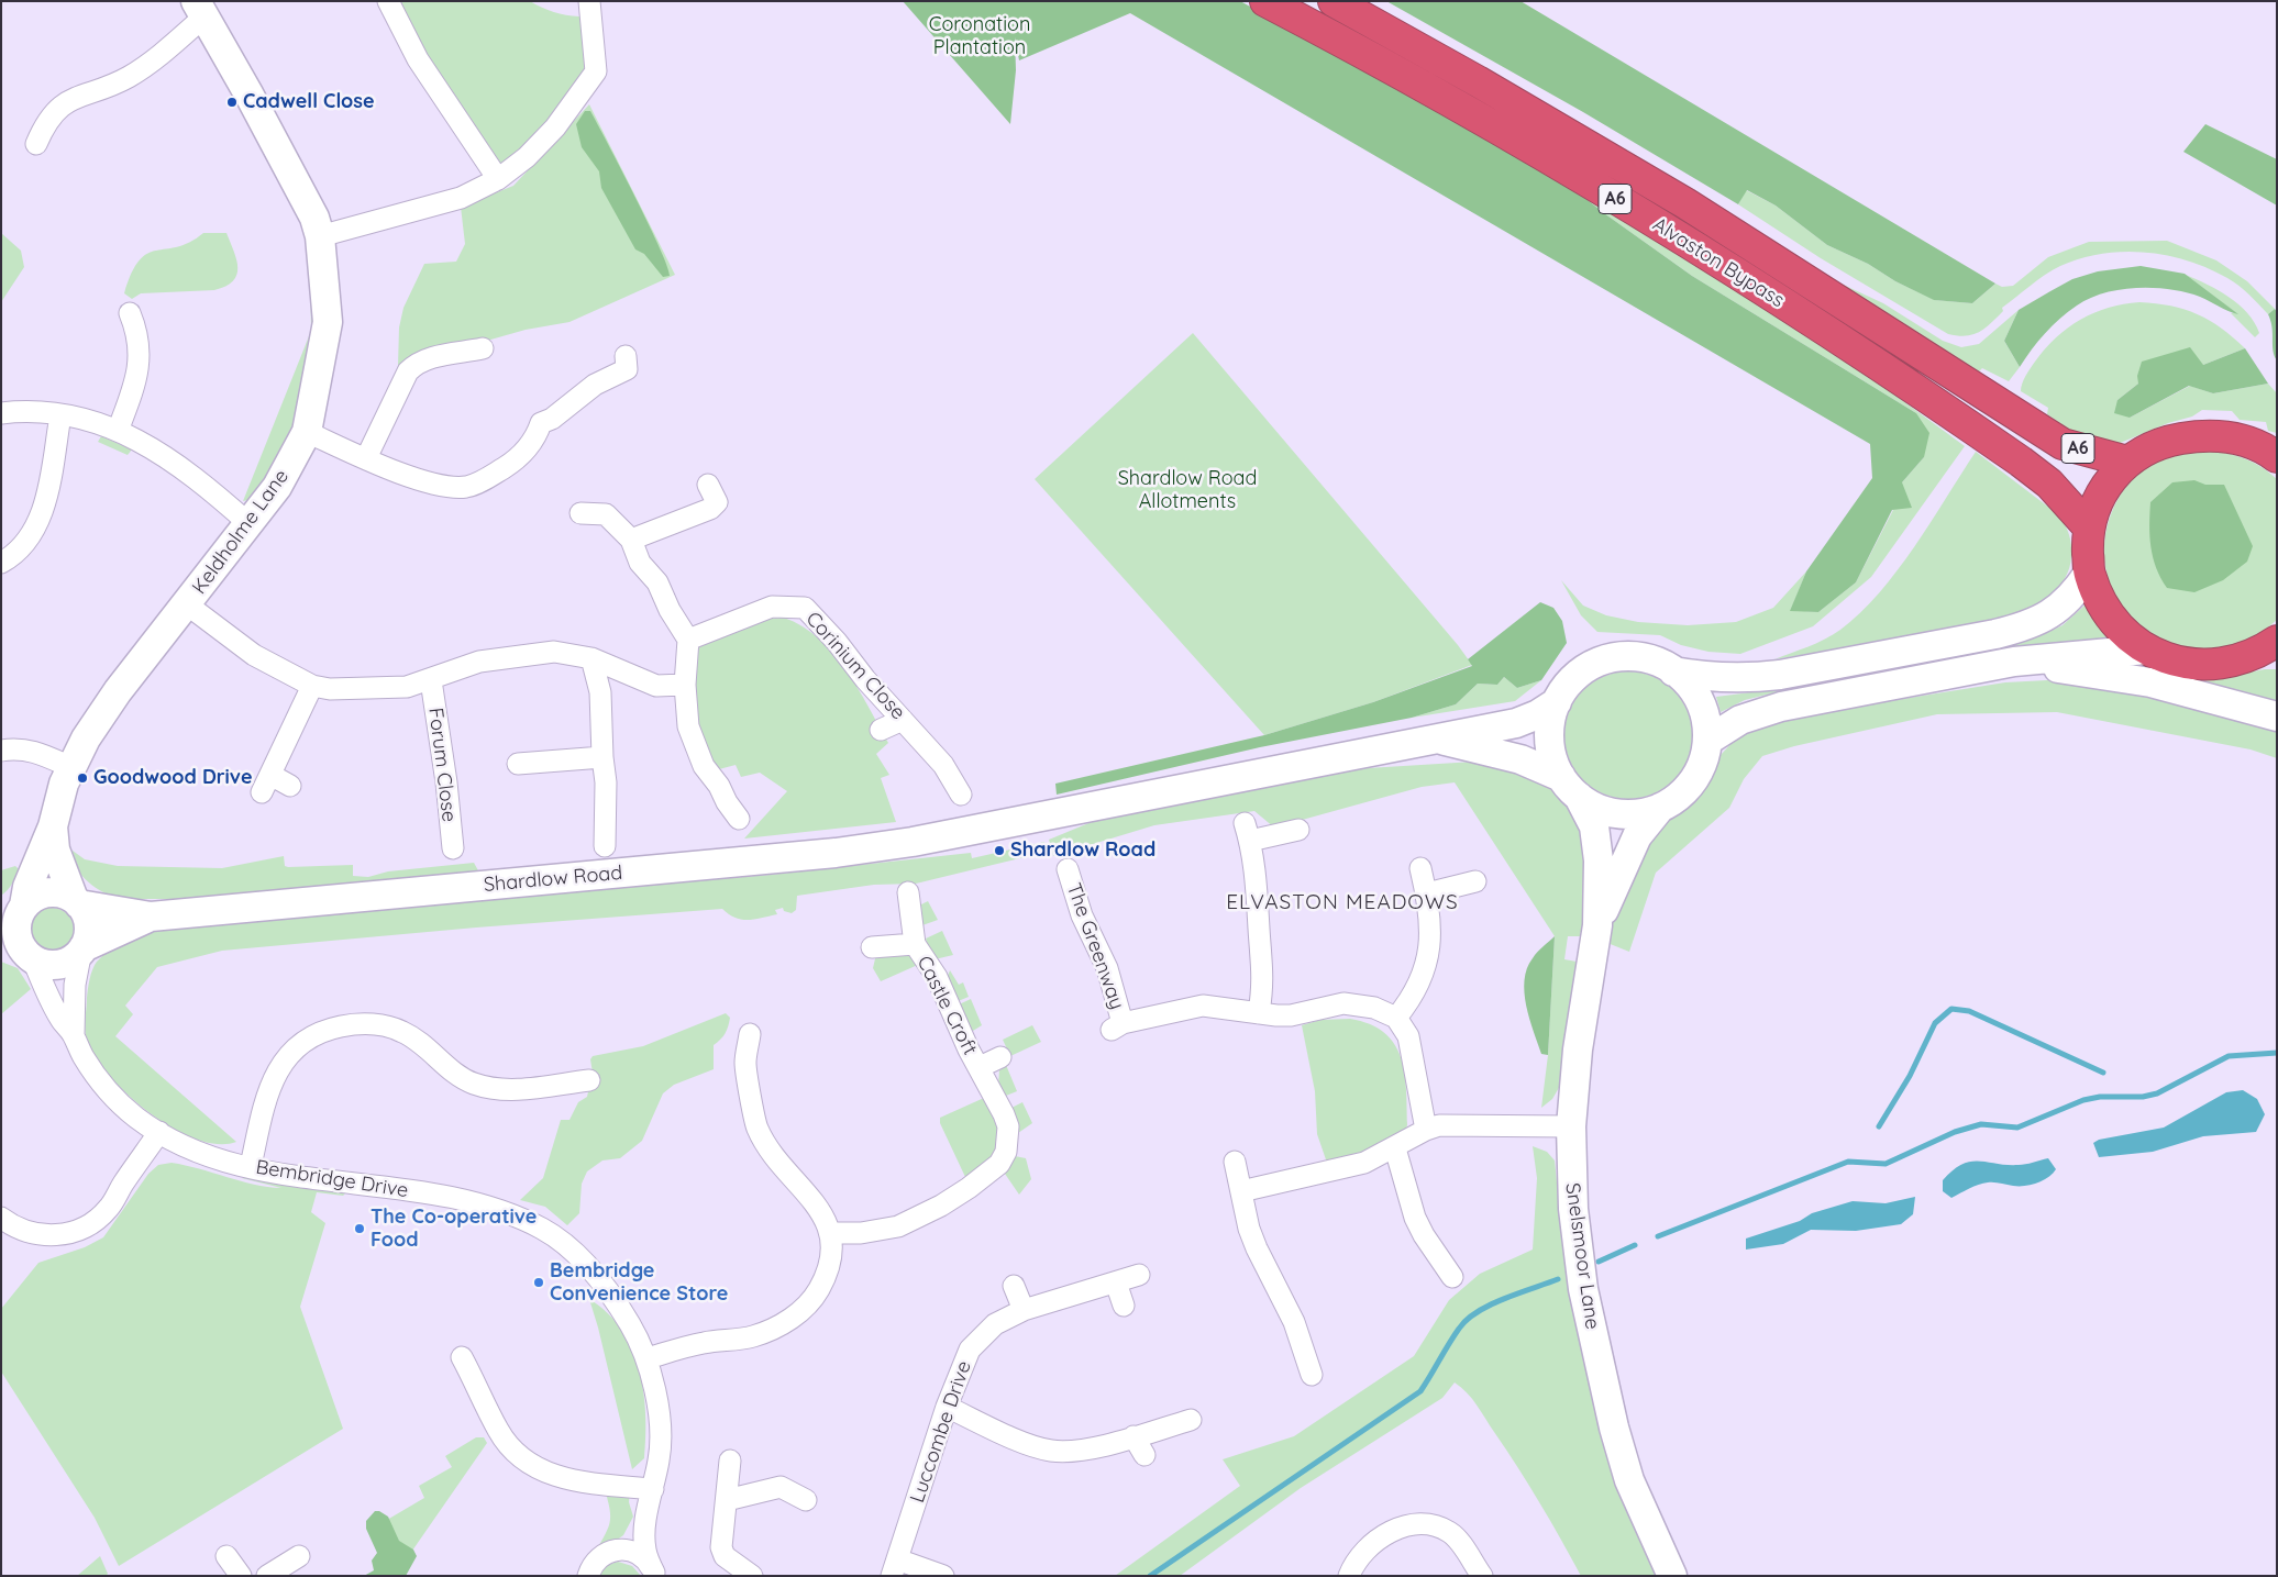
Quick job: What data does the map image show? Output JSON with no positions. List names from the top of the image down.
{
  "streets": {
    "highway": ["A6", "Alvaston Bypass"],
    "street": [
      "Keldholme Lane",
      "Corinium Close",
      "Forum Close",
      "Shardlow Road",
      "The Greenway",
      "Castle Croft",
      "Bembridge Drive",
      "Snelsmoor Lane",
      "Luccombe Drive"
    ]
  },
  "crossings": [
    ["Keldholme Lane", "Shardlow Road"],
    ["Keldholme Lane", "Bembridge Drive"],
    ["Shardlow Road", "Bembridge Drive"],
    ["Shardlow Road", "Snelsmoor Lane"]
  ],
  "districts": ["ELVASTON MEADOWS"],
  "parks": ["Coronation Plantation", "Shardlow Road Allotments"],
  "places": [
    "Cadwell Close",
    "Goodwood Drive",
    "Shardlow Road",
    "The Co-operative Food",
    "Bembridge Convenience Store"
  ]
}
